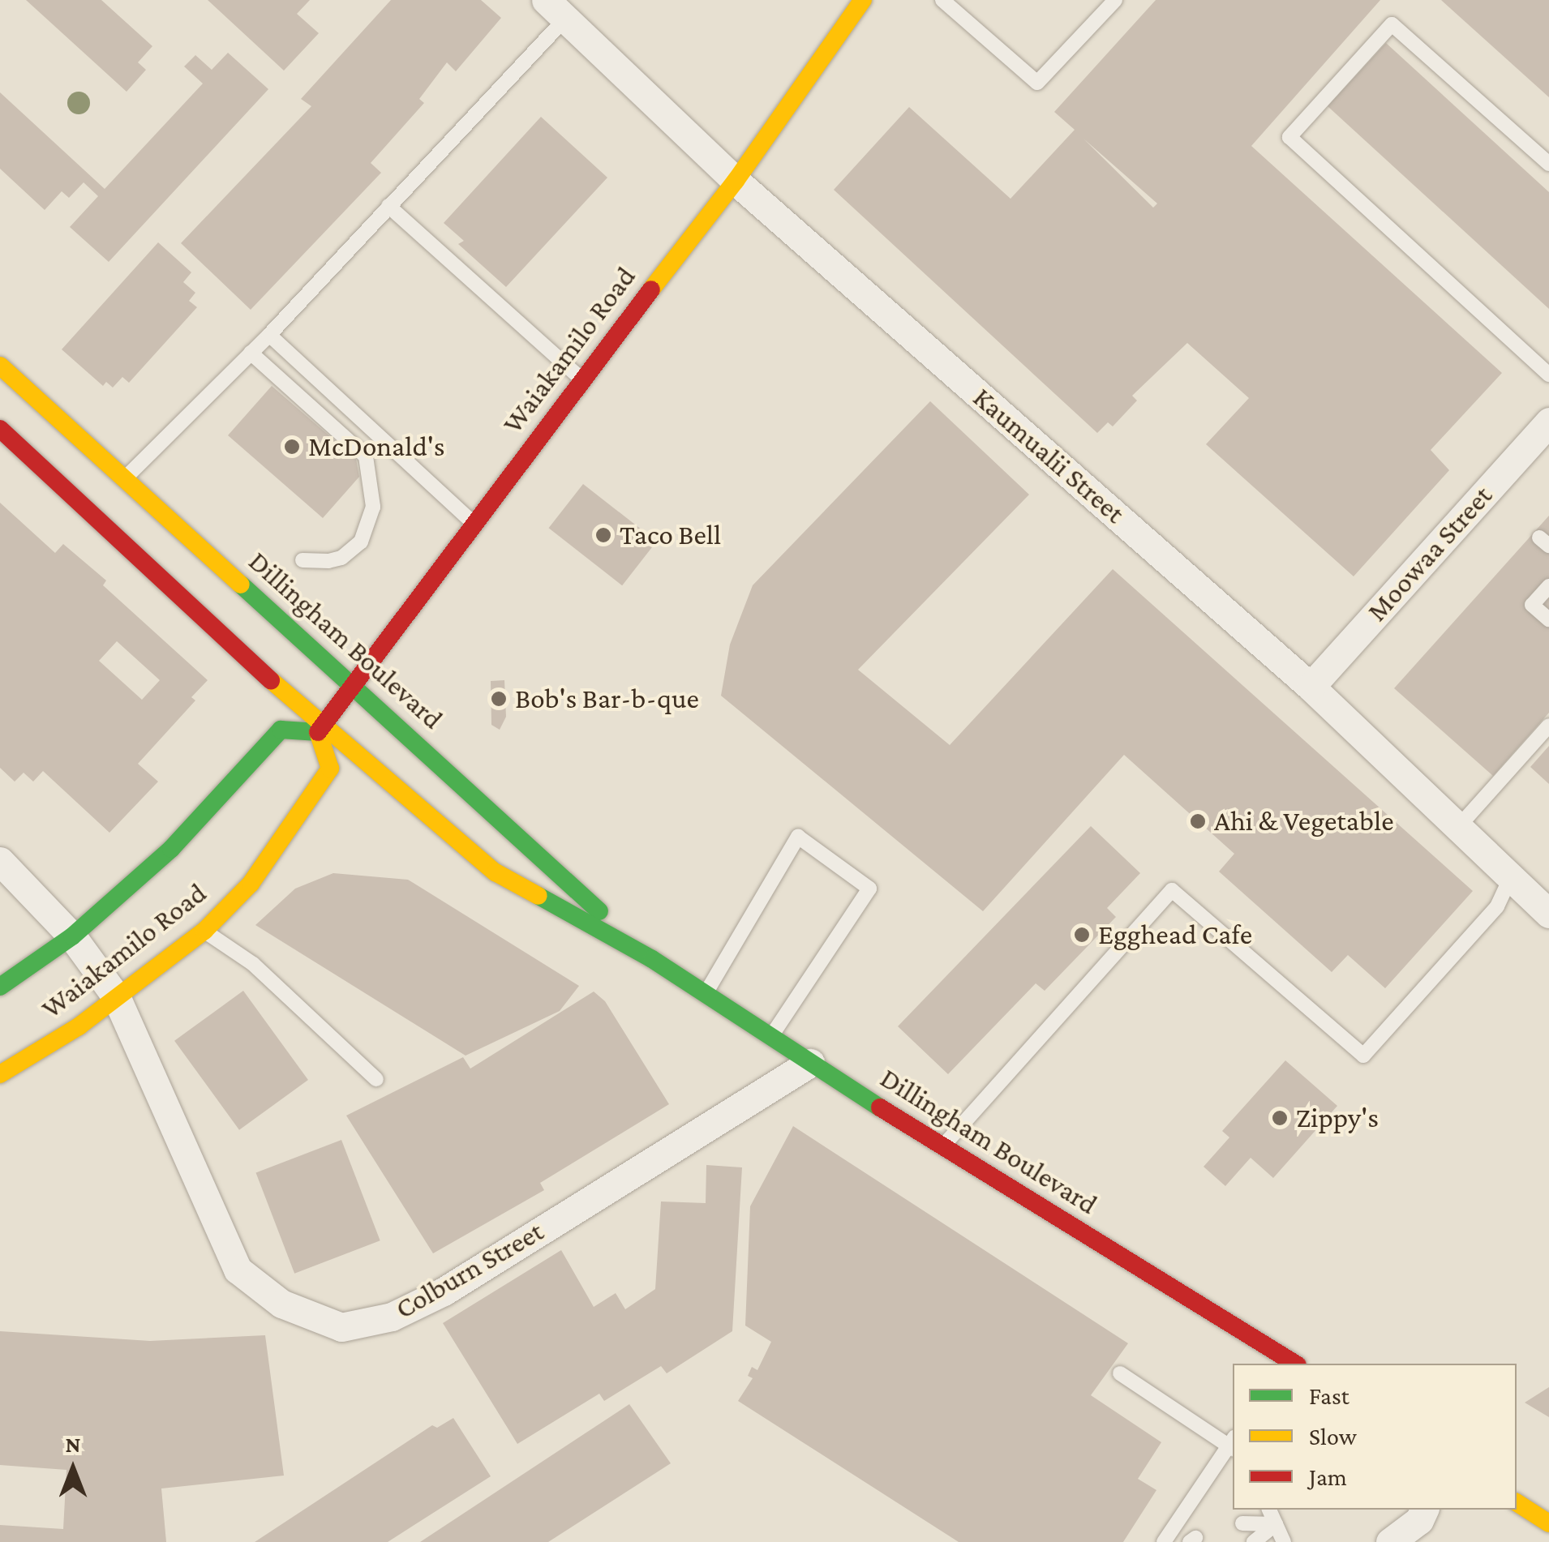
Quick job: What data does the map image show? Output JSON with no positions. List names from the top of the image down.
{
  "streets": {
    "main road": ["Waiakamilo Road", "Dillingham Boulevard"],
    "street": ["Kaumualii Street", "Moowaa Street", "Colburn Street"]
  },
  "crossings": [
    ["Waiakamilo Road", "Kaumualii Street"],
    ["Waiakamilo Road", "Dillingham Boulevard"],
    ["Waiakamilo Road", "Colburn Street"],
    ["Kaumualii Street", "Moowaa Street"],
    ["Dillingham Boulevard", "Colburn Street"]
  ],
  "places": [
    "McDonald's",
    "Taco Bell",
    "Bob's Bar-b-que",
    "Ahi & Vegetable",
    "Egghead Cafe",
    "Zippy's"
  ],
  "legend": ["Fast", "Slow", "Jam"],
  "north": "top"
}
